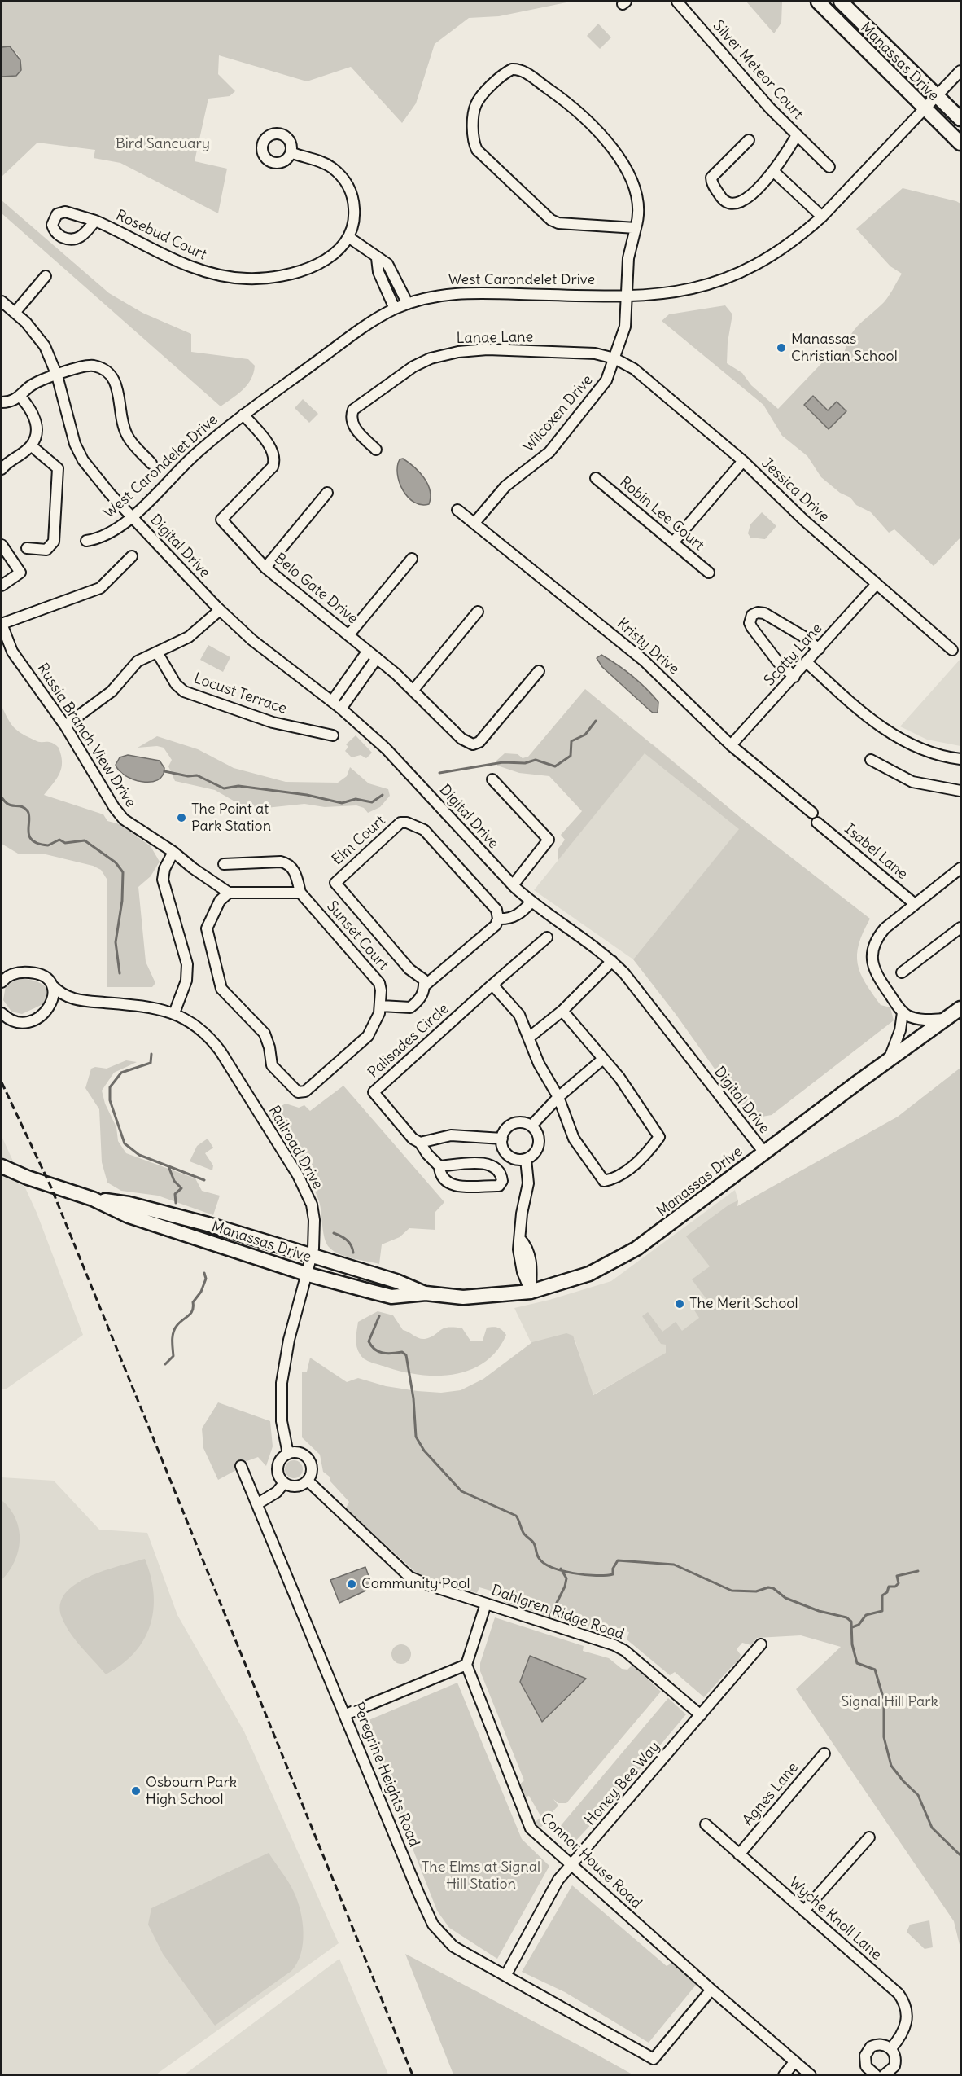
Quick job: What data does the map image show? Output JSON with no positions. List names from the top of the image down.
{
  "streets": {
    "main road": ["Manassas Drive"],
    "street": [
      "Silver Meteor Court",
      "Rosebud Court",
      "West Carondelet Drive",
      "Lanae Lane",
      "Wilcoxen Drive",
      "Jessica Drive",
      "Robin Lee Court",
      "Digital Drive",
      "Belo Gate Drive",
      "Kristy Drive",
      "Scotty Lane",
      "Locust Terrace",
      "Russia Branch View Drive",
      "Elm Court",
      "Isabel Lane",
      "Sunset Court",
      "Palisades Circle",
      "Railroad Drive",
      "Dahlgren Ridge Road",
      "Peregrine Heights Road",
      "Honey Bee Way",
      "Agnes Lane",
      "Connor House Road",
      "Wyche Knoll Lane"
    ]
  },
  "crossings": [
    ["Manassas Drive", "West Carondelet Drive"],
    ["Manassas Drive", "Digital Drive"],
    ["Manassas Drive", "Railroad Drive"],
    ["West Carondelet Drive", "Wilcoxen Drive"],
    ["West Carondelet Drive", "Digital Drive"],
    ["West Carondelet Drive", "Belo Gate Drive"],
    ["Lanae Lane", "Wilcoxen Drive"],
    ["Lanae Lane", "Jessica Drive"],
    ["Wilcoxen Drive", "Jessica Drive"],
    ["Wilcoxen Drive", "Kristy Drive"],
    ["Jessica Drive", "Scotty Lane"],
    ["Kristy Drive", "Scotty Lane"],
    ["Kristy Drive", "Isabel Lane"],
    ["Railroad Drive", "Dahlgren Ridge Road"],
    ["Dahlgren Ridge Road", "Honey Bee Way"],
    ["Peregrine Heights Road", "Honey Bee Way"],
    ["Peregrine Heights Road", "Connor House Road"],
    ["Honey Bee Way", "Connor House Road"],
    ["Agnes Lane", "Wyche Knoll Lane"]
  ],
  "parks": ["Bird Sancuary", "Signal Hill Park", "The Elms at Signal Hill Station"],
  "places": [
    "Manassas Christian School",
    "The Point at Park Station",
    "The Merit School",
    "Community Pool",
    "Osbourn Park High School"
  ]
}
